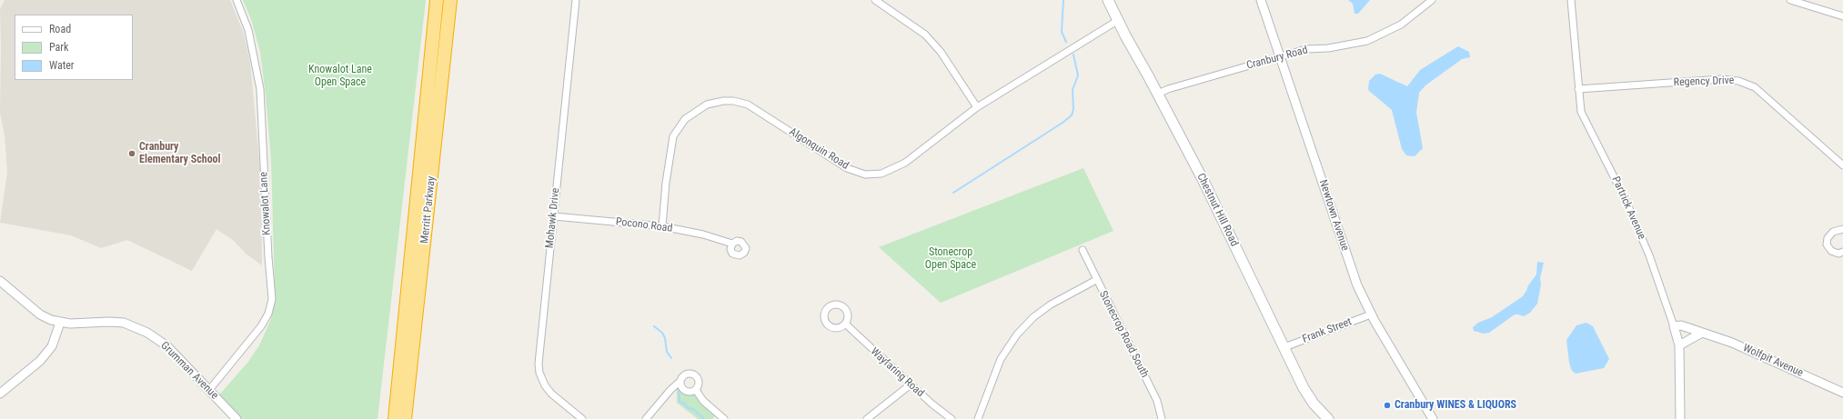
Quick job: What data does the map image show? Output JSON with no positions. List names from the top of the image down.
{
  "streets": {
    "highway": ["Merritt Parkway"],
    "main road": ["Chestnut Hill Road"],
    "street": [
      "Cranbury Road",
      "Regency Drive",
      "Algonquin Road",
      "Knowalot Lane",
      "Partrick Avenue",
      "Newtown Avenue",
      "Mohawk Drive",
      "Pocono Road",
      "Frank Street",
      "Stonecrop Road South",
      "Wolfpit Avenue",
      "Grumman Avenue",
      "Wayfaring Road"
    ]
  },
  "crossings": [
    ["Cranbury Road", "Chestnut Hill Road"],
    ["Cranbury Road", "Newtown Avenue"],
    ["Regency Drive", "Partrick Avenue"],
    ["Algonquin Road", "Chestnut Hill Road"],
    ["Algonquin Road", "Pocono Road"],
    ["Knowalot Lane", "Grumman Avenue"],
    ["Partrick Avenue", "Wolfpit Avenue"],
    ["Chestnut Hill Road", "Frank Street"],
    ["Newtown Avenue", "Frank Street"],
    ["Mohawk Drive", "Pocono Road"]
  ],
  "parks": ["Knowalot Lane Open Space", "Stonecrop Open Space"],
  "places": ["Cranbury Elementary School", "Cranbury WINES & LIQUORS"],
  "legend": ["Road", "Park", "Water"]
}
